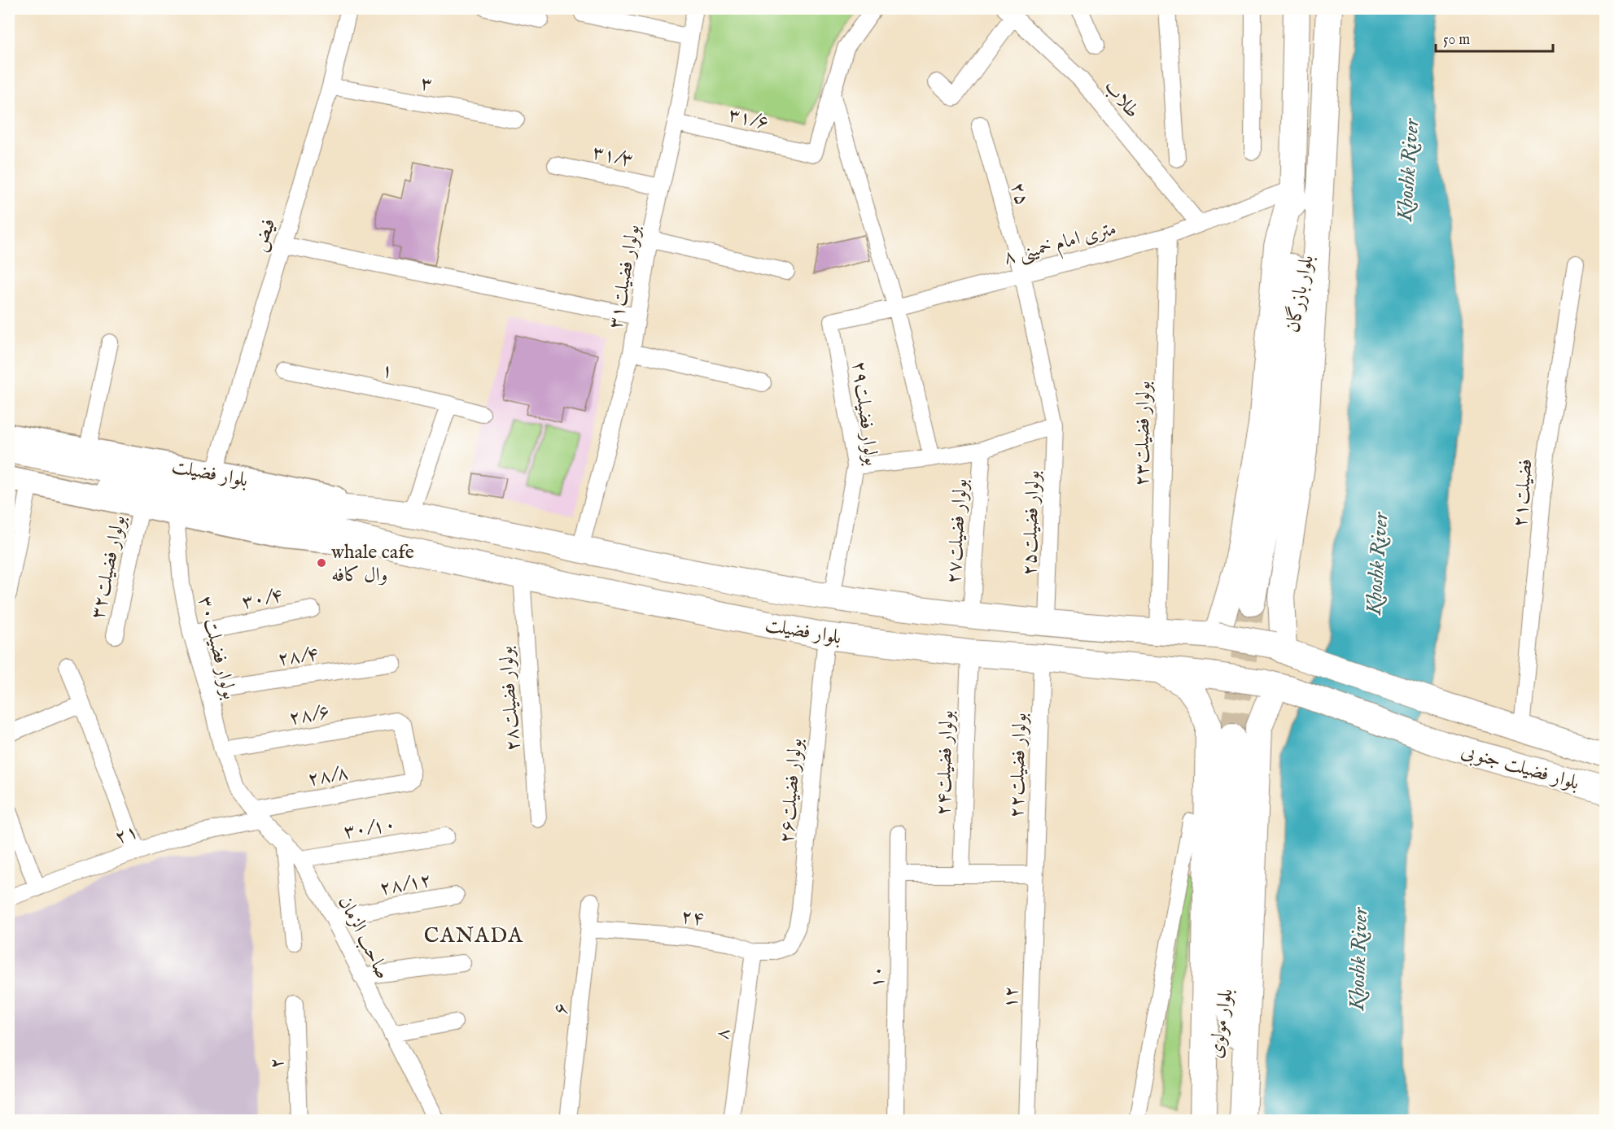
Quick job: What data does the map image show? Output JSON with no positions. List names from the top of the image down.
{
  "streets": {
    "main road": [
      "بلوار بازرگان",
      "بلوار فضیلت",
      "بلوار فضیلت جنوبی",
      "بلوار مولوی"
    ],
    "street": [
      "۳",
      "طلاب",
      "۳۱/۶",
      "۳۱/۳",
      "۲۵",
      "فیض",
      "۸ متری امام خمینی",
      "بولوار فضیلت۳۱",
      "۱",
      "بولوار فضیلت۲۹",
      "بولوار فضیلت۲۳",
      "فضیلت۲۱",
      "بولوار فضیلت۲۵",
      "بولوار فضیلت۲۷",
      "بولوار فضیلت۳۲",
      "۳۰/۴",
      "بولوار فضیلت۳۰",
      "۲۸/۴",
      "بولوار فضیلت۲۸",
      "۲۸/۶",
      "بولوار فضیلت۲۴",
      "بولوار فضیلت۲۲",
      "۲۸/۸",
      "بولوار فضیلت۲۶",
      "۳۰/۱۰",
      "۲۱",
      "۲۸/۱۲",
      "۲۴",
      "صاحب الزمان",
      "۱۰",
      "۱۲",
      "۶",
      "۸",
      "۲"
    ]
  },
  "crossings": [
    ["۳", "فیض"],
    ["طلاب", "۸ متری امام خمینی"],
    ["۳۱/۶", "بولوار فضیلت۳۱"],
    ["۳۱/۳", "بولوار فضیلت۳۱"],
    ["۲۵", "۸ متری امام خمینی"],
    ["۲۵", "بولوار فضیلت۲۵"],
    ["فیض", "بلوار فضیلت"],
    ["۸ متری امام خمینی", "بلوار بازرگان"],
    ["۸ متری امام خمینی", "بولوار فضیلت۲۹"],
    ["۸ متری امام خمینی", "بولوار فضیلت۲۳"],
    ["بولوار فضیلت۳۱", "بلوار فضیلت"],
    ["بولوار فضیلت۲۹", "بلوار فضیلت"],
    ["بولوار فضیلت۲۳", "بلوار فضیلت"],
    ["بلوار فضیلت", "بولوار فضیلت۲۵"],
    ["بلوار فضیلت", "بولوار فضیلت۲۷"],
    ["بلوار فضیلت", "بولوار فضیلت۳۲"],
    ["بلوار فضیلت", "بولوار فضیلت۳۰"],
    ["بلوار فضیلت", "بولوار فضیلت۲۸"],
    ["بلوار فضیلت", "بولوار فضیلت۲۴"],
    ["بلوار فضیلت", "بولوار فضیلت۲۲"],
    ["بلوار فضیلت", "بلوار فضیلت جنوبی"],
    ["بلوار فضیلت", "بولوار فضیلت۲۶"],
    ["فضیلت۲۱", "بلوار فضیلت جنوبی"],
    ["۳۰/۴", "بولوار فضیلت۳۰"],
    ["بولوار فضیلت۳۰", "۲۸/۴"],
    ["بولوار فضیلت۳۰", "۲۸/۶"],
    ["بولوار فضیلت۳۰", "صاحب الزمان"],
    ["۲۸/۶", "۲۸/۸"],
    ["بولوار فضیلت۲۲", "۱۲"],
    ["۲۸/۸", "۲۱"],
    ["۲۸/۸", "صاحب الزمان"],
    ["بولوار فضیلت۲۶", "۲۴"],
    ["۳۰/۱۰", "صاحب الزمان"],
    ["۲۱", "صاحب الزمان"],
    ["۲۸/۱۲", "صاحب الزمان"],
    ["۲۴", "۶"],
    ["۲۴", "۸"]
  ],
  "districts": ["CANADA"],
  "water": ["Khoshk River"],
  "places": ["whale cafe وال کافه"],
  "scale_bar": "50 m"
}
